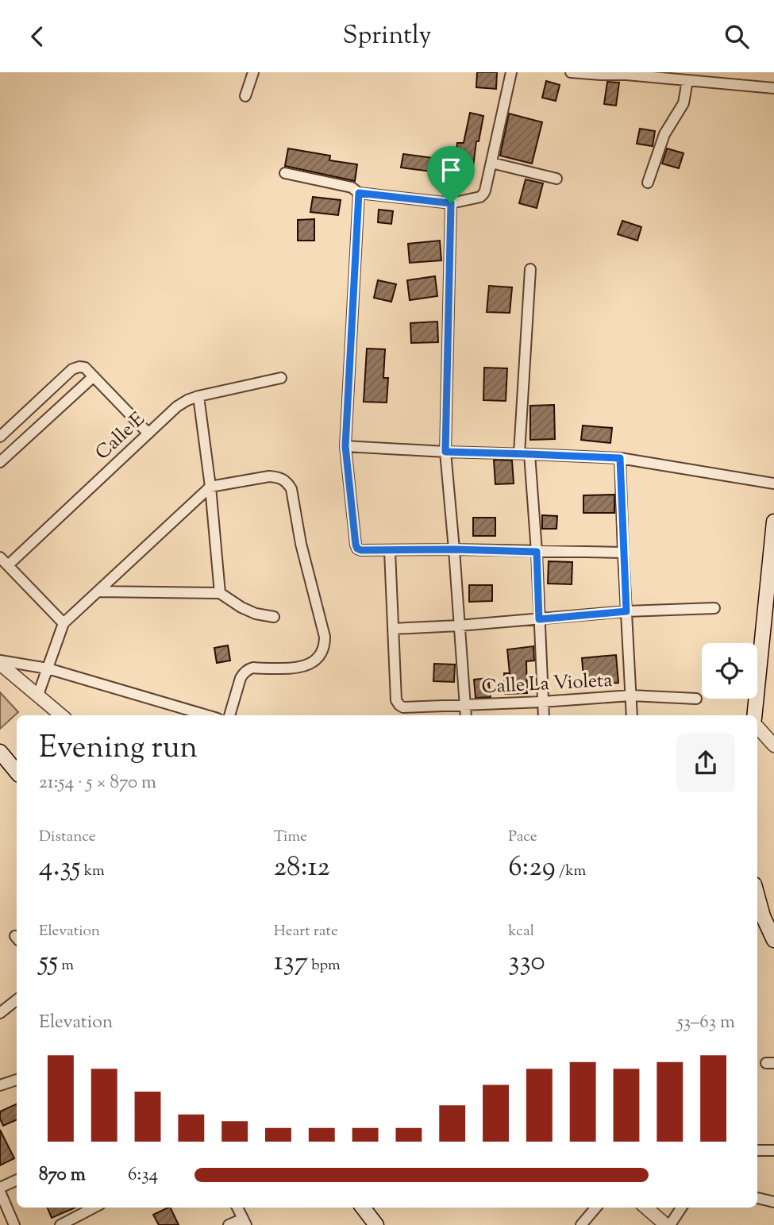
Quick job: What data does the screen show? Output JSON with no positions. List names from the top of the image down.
{
  "streets": {
    "street": ["Calle E", "Calle La Violeta"]
  },
  "page": {
    "header": "Sprintly",
    "heading": ["Evening run", "21:54 · 5 × 870 m"],
    "stats": [
      ["Distance", "4.35 km"],
      ["Time", "28:12"],
      ["Pace", "6:29 /km"],
      ["Elevation", "55 m"],
      ["Heart rate", "137 bpm"],
      ["kcal", "330"]
    ],
    "chart": ["Elevation", "53–63 m"],
    "list": [
      {
        "name": "870 m",
        "note": "6:34"
      }
    ]
  }
}
